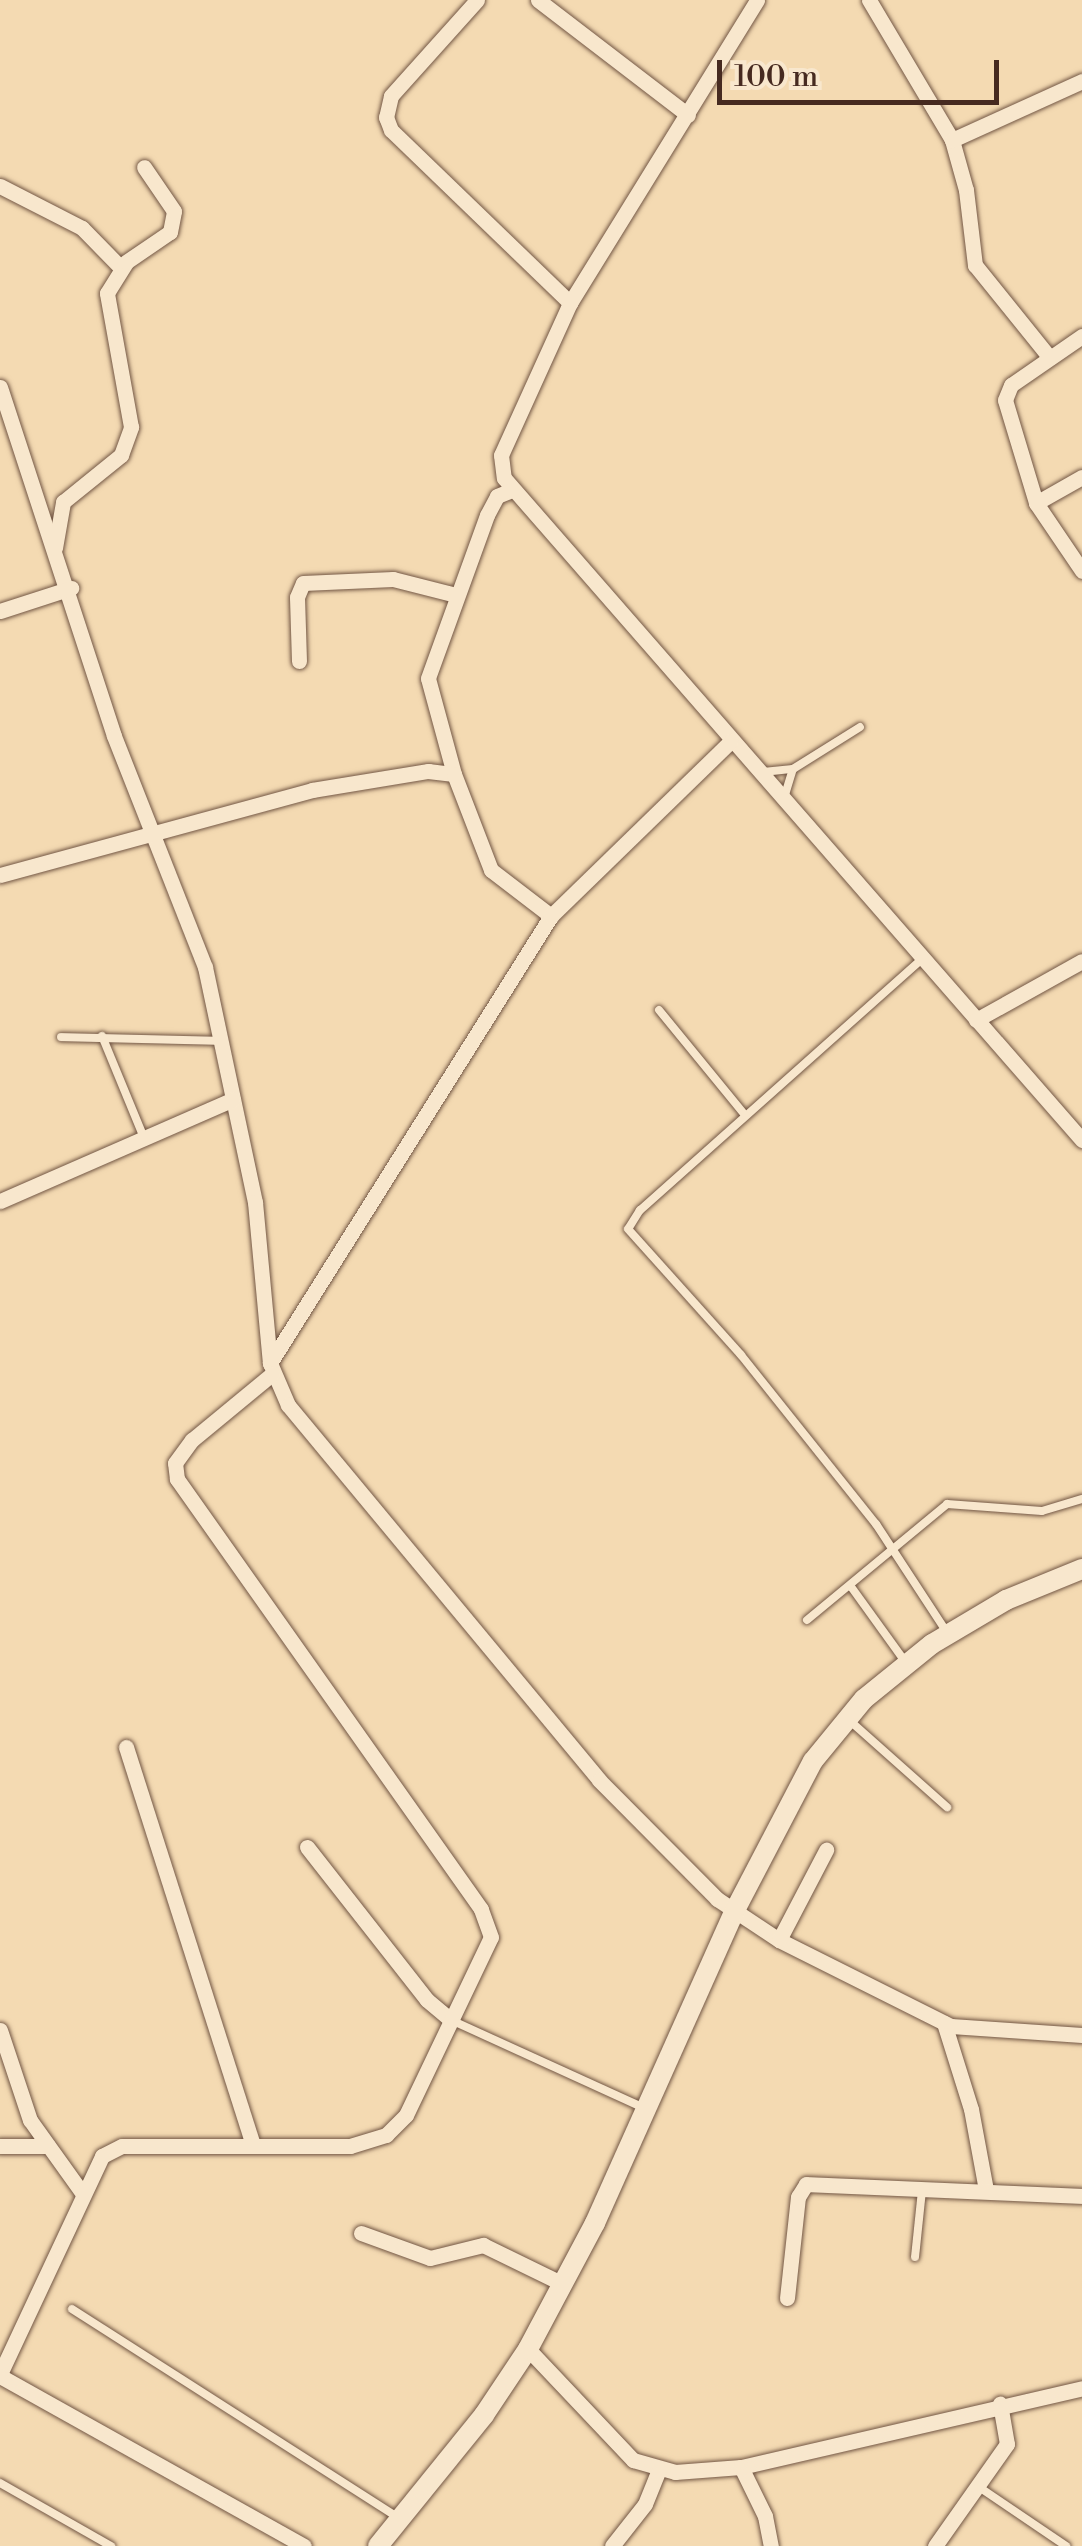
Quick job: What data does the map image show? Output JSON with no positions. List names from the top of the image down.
{
  "scale_bar": "100 m"
}
